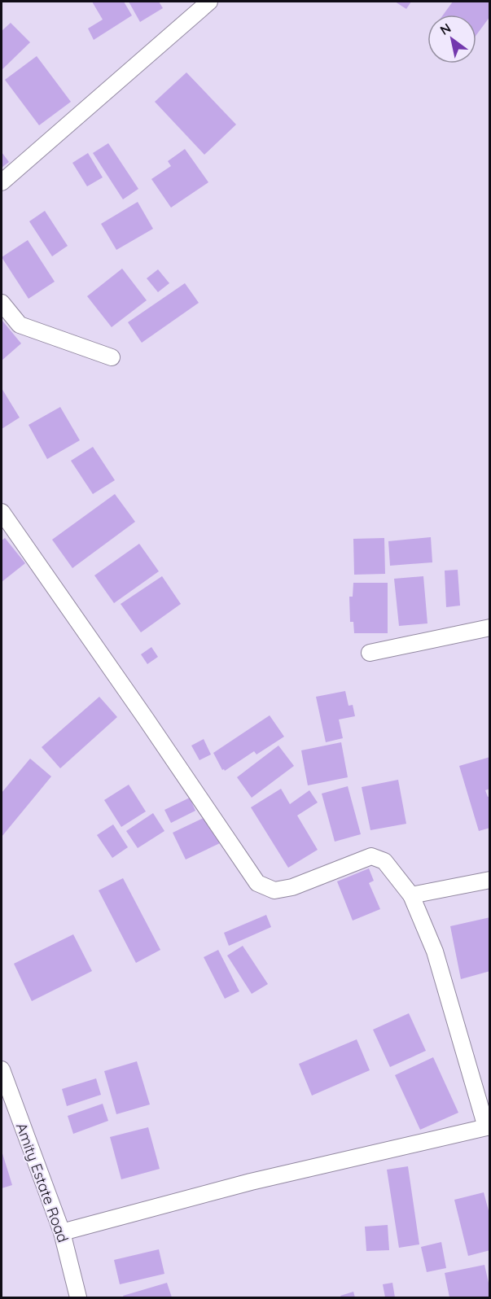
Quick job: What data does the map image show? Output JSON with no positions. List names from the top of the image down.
{
  "streets": {
    "street": ["Amity Estate Road"]
  },
  "north": "top left"
}
